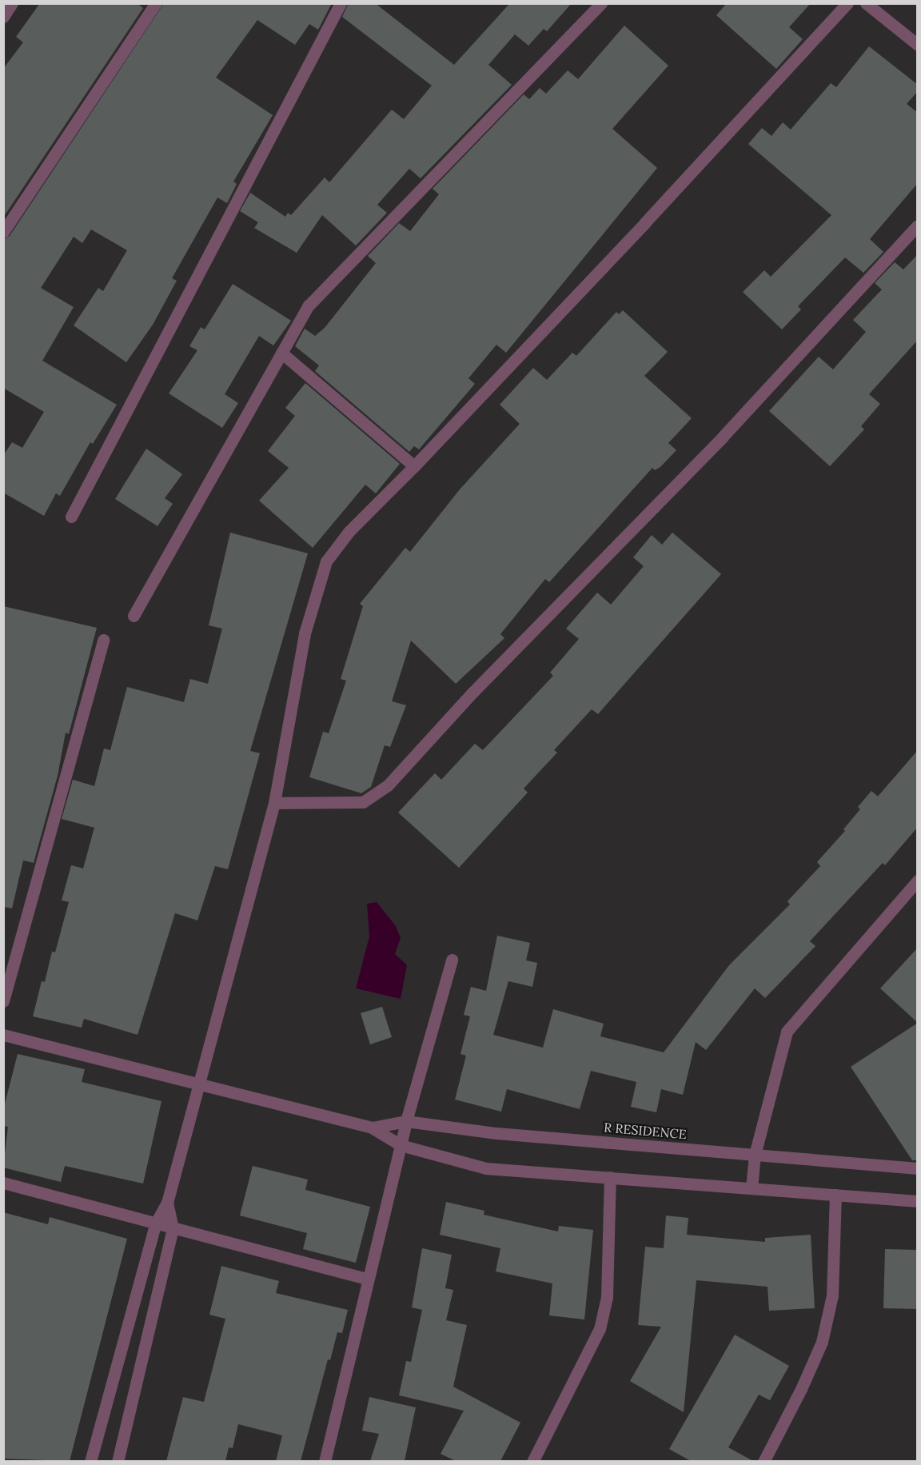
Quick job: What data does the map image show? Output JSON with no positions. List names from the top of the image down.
{
  "streets": {
    "street": ["R RESIDENCE"]
  }
}
